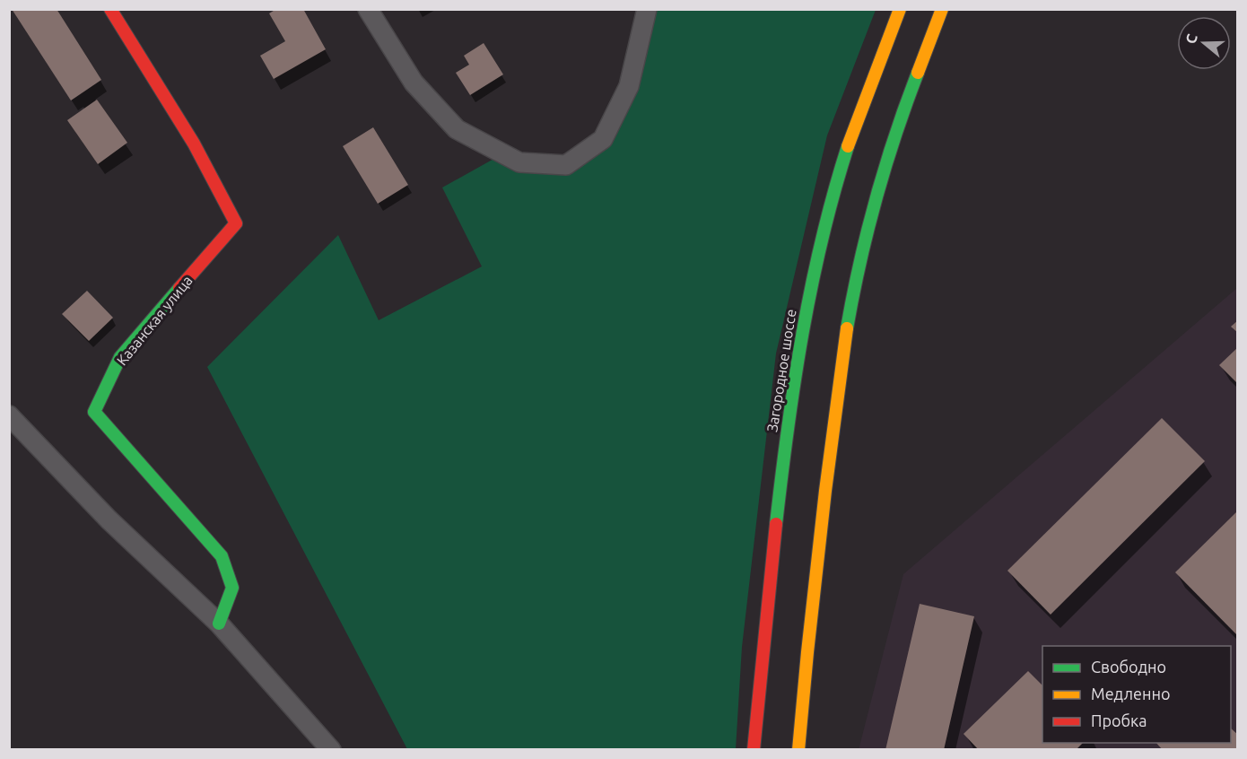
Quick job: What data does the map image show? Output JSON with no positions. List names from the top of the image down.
{
  "streets": {
    "main road": ["Казанская улица", "Загородное шоссе"]
  },
  "legend": ["Свободно", "Медленно", "Пробка"],
  "north": "left"
}
